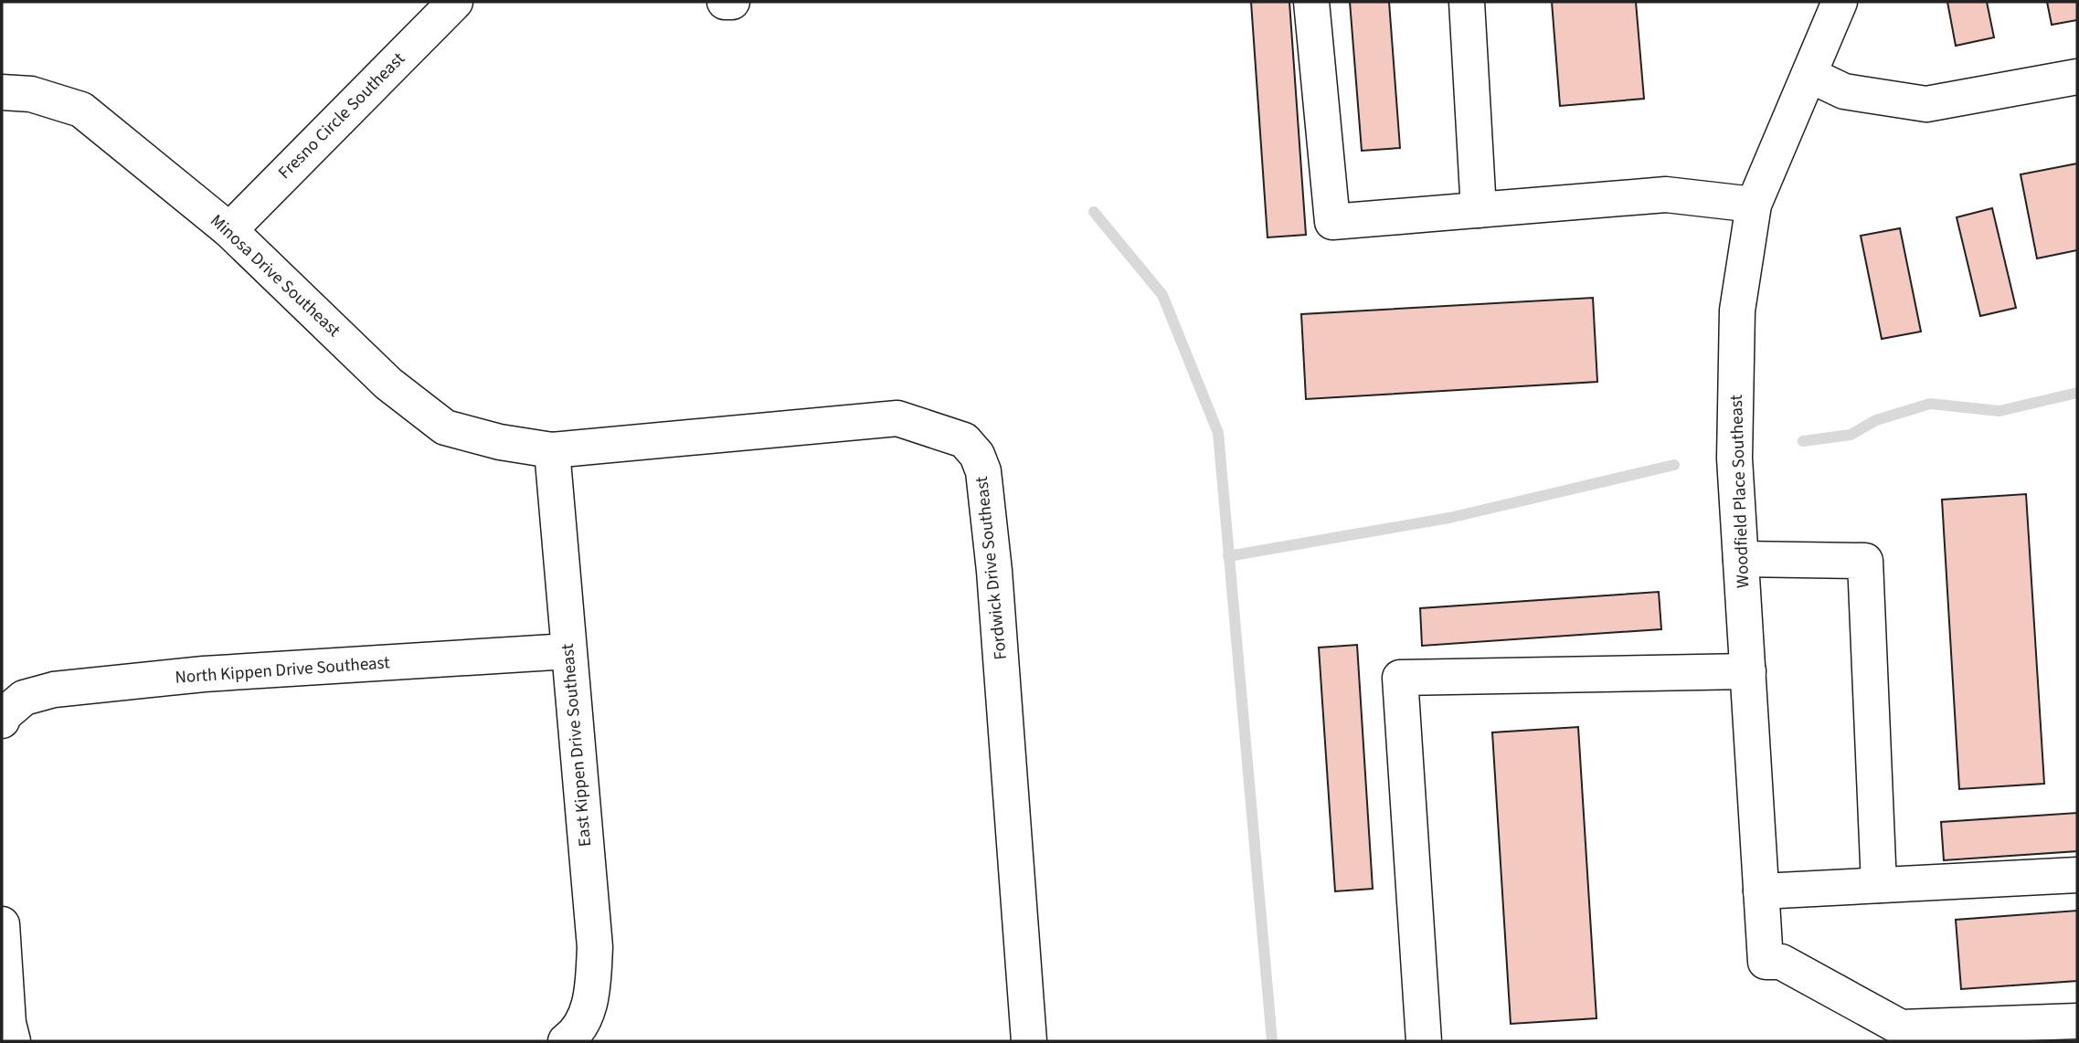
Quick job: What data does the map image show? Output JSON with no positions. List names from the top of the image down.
{
  "streets": {
    "street": [
      "Fresno Circle Southeast",
      "Minosa Drive Southeast",
      "Woodfield Place Southeast",
      "Fordwick Drive Southeast",
      "North Kippen Drive Southeast",
      "East Kippen Drive Southeast"
    ]
  },
  "crossings": [
    ["Fresno Circle Southeast", "Minosa Drive Southeast"],
    ["Minosa Drive Southeast", "Fordwick Drive Southeast"],
    ["Minosa Drive Southeast", "East Kippen Drive Southeast"],
    ["Fordwick Drive Southeast", "East Kippen Drive Southeast"],
    ["North Kippen Drive Southeast", "East Kippen Drive Southeast"]
  ]
}
